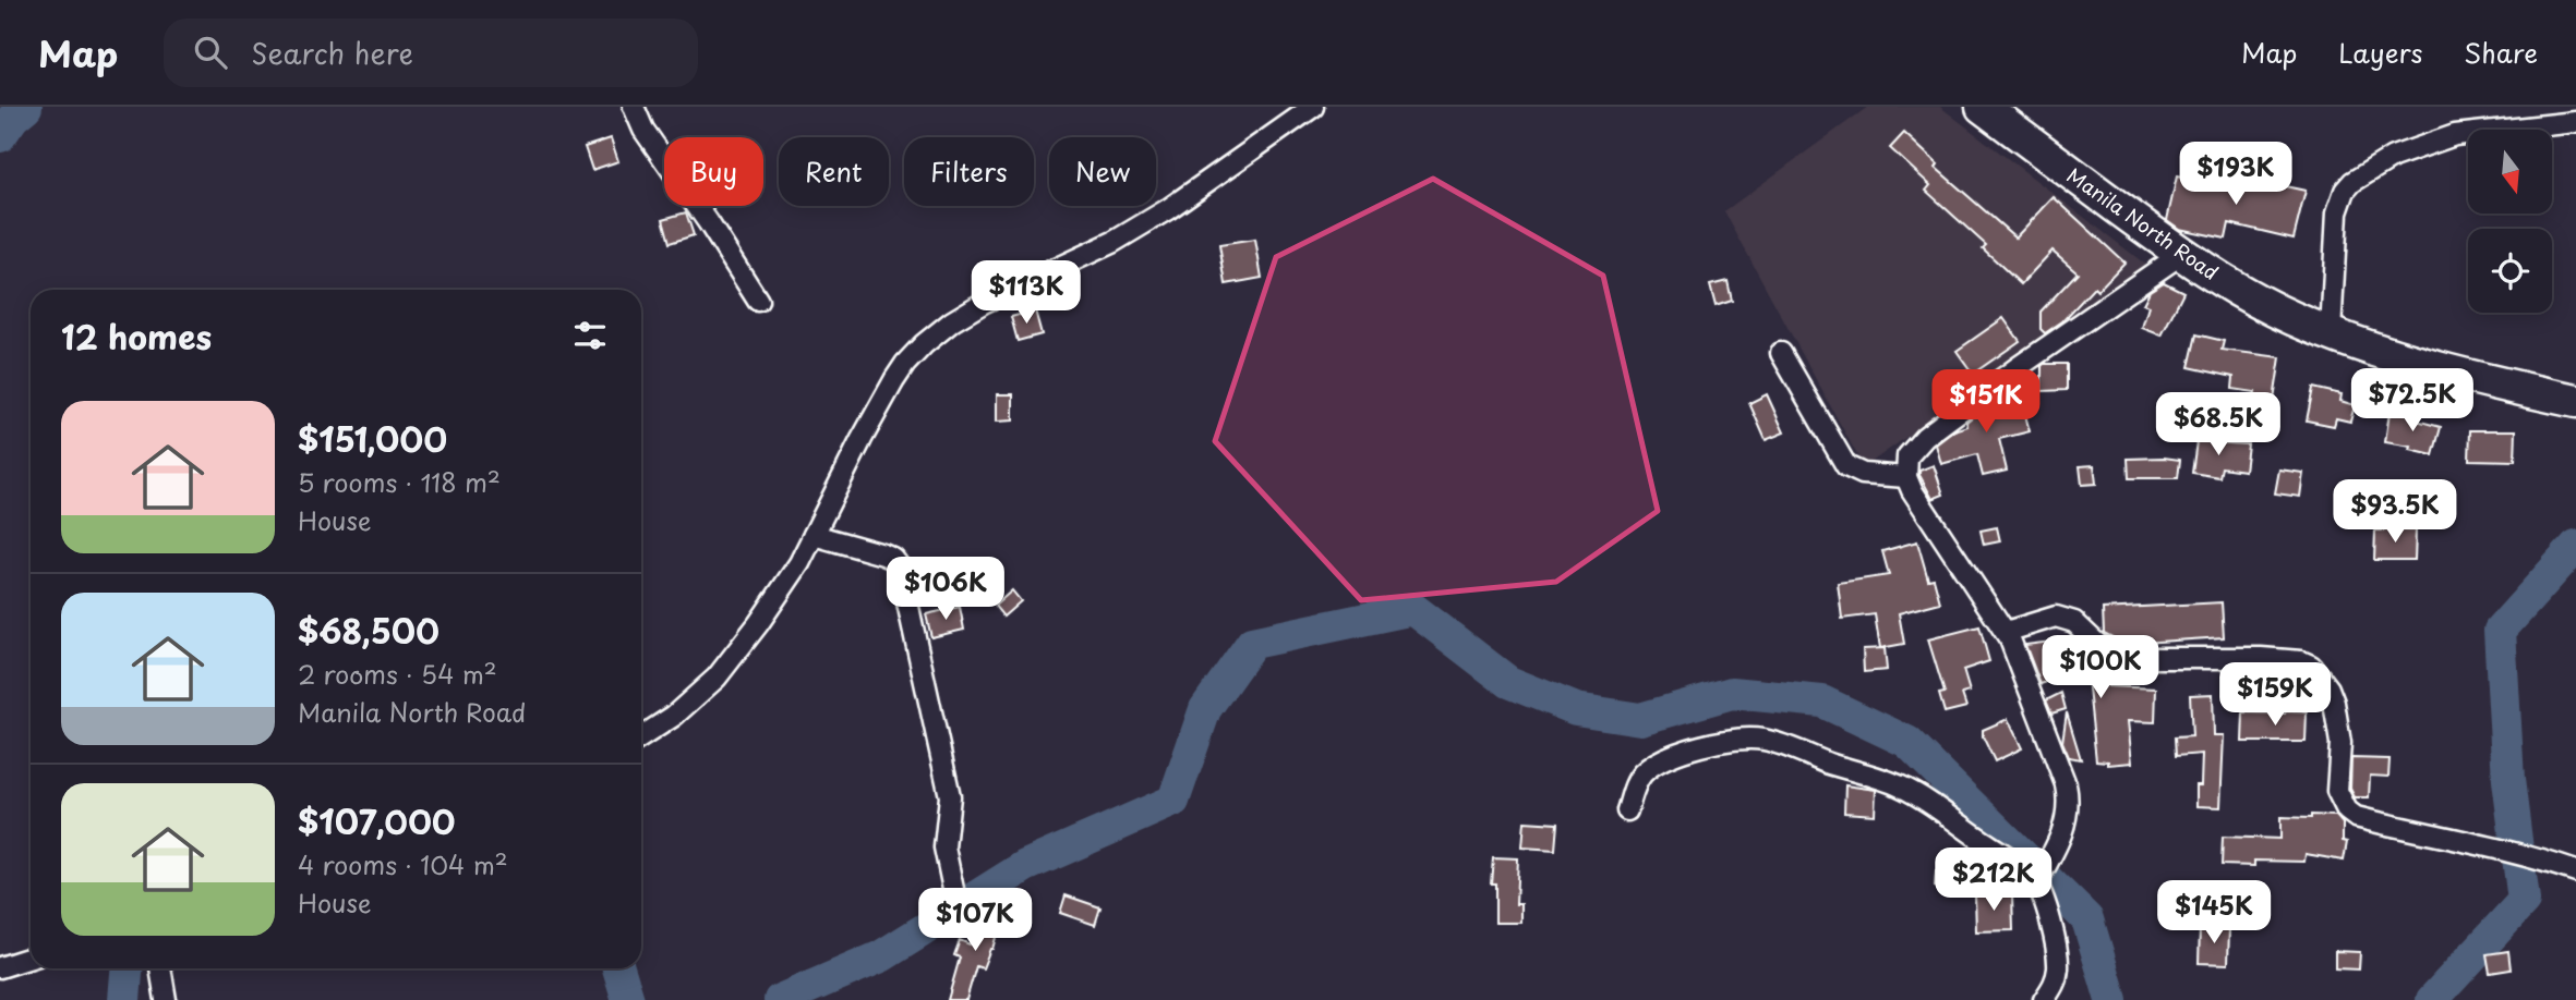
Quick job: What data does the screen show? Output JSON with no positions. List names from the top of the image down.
{
  "streets": {
    "highway": ["Manila North Road"]
  },
  "north": "bottom",
  "page": {
    "header": "Map",
    "search": "Search here",
    "nav": ["Map", "Layers", "Share"],
    "chip": [
      "Buy",
      "Rent",
      "Filters",
      "New"
    ],
    "price": [
      "$193K",
      "$113K",
      "$72.5K",
      "$151K",
      "$68.5K",
      "$93.5K",
      "$106K",
      "$100K",
      "$159K",
      "$212K",
      "$145K",
      "$107K"
    ],
    "heading": "12 homes",
    "list": [
      {
        "name": "$151,000",
        "note": "5 rooms · 118 m² · House"
      },
      {
        "name": "$68,500",
        "note": "2 rooms · 54 m² · Manila North Road"
      },
      {
        "name": "$107,000",
        "note": "4 rooms · 104 m² · House"
      }
    ]
  }
}
